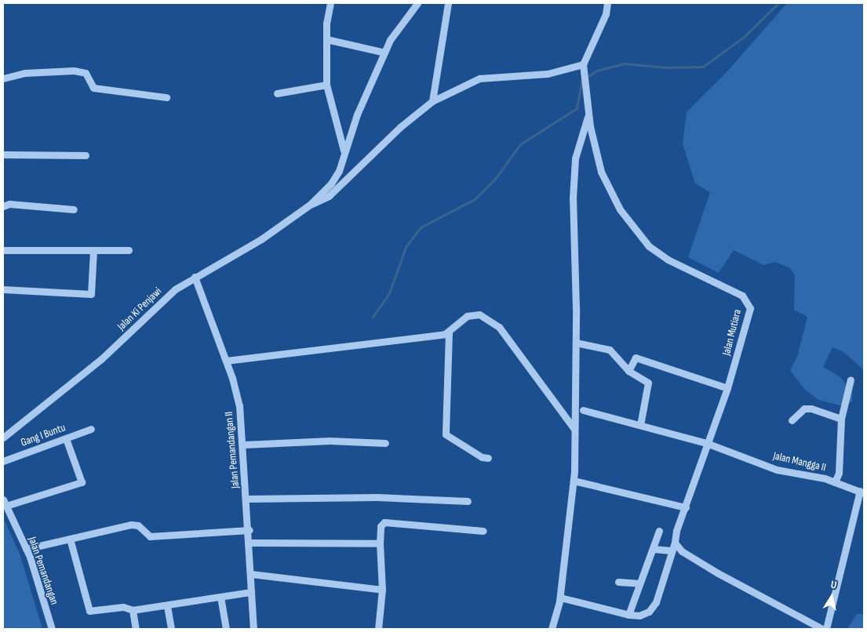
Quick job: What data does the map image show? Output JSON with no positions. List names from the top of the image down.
{
  "streets": {
    "street": [
      "Jalan Ki Penjawi",
      "Jalan Mutiara",
      "Gang I Buntu",
      "Jalan Pemandangan II",
      "Jalan Mangga II",
      "Jalan Pemandangan"
    ]
  },
  "crossings": [
    ["Jalan Ki Penjawi", "Jalan Pemandangan II"],
    ["Jalan Mutiara", "Jalan Mangga II"]
  ],
  "north": "top"
}
